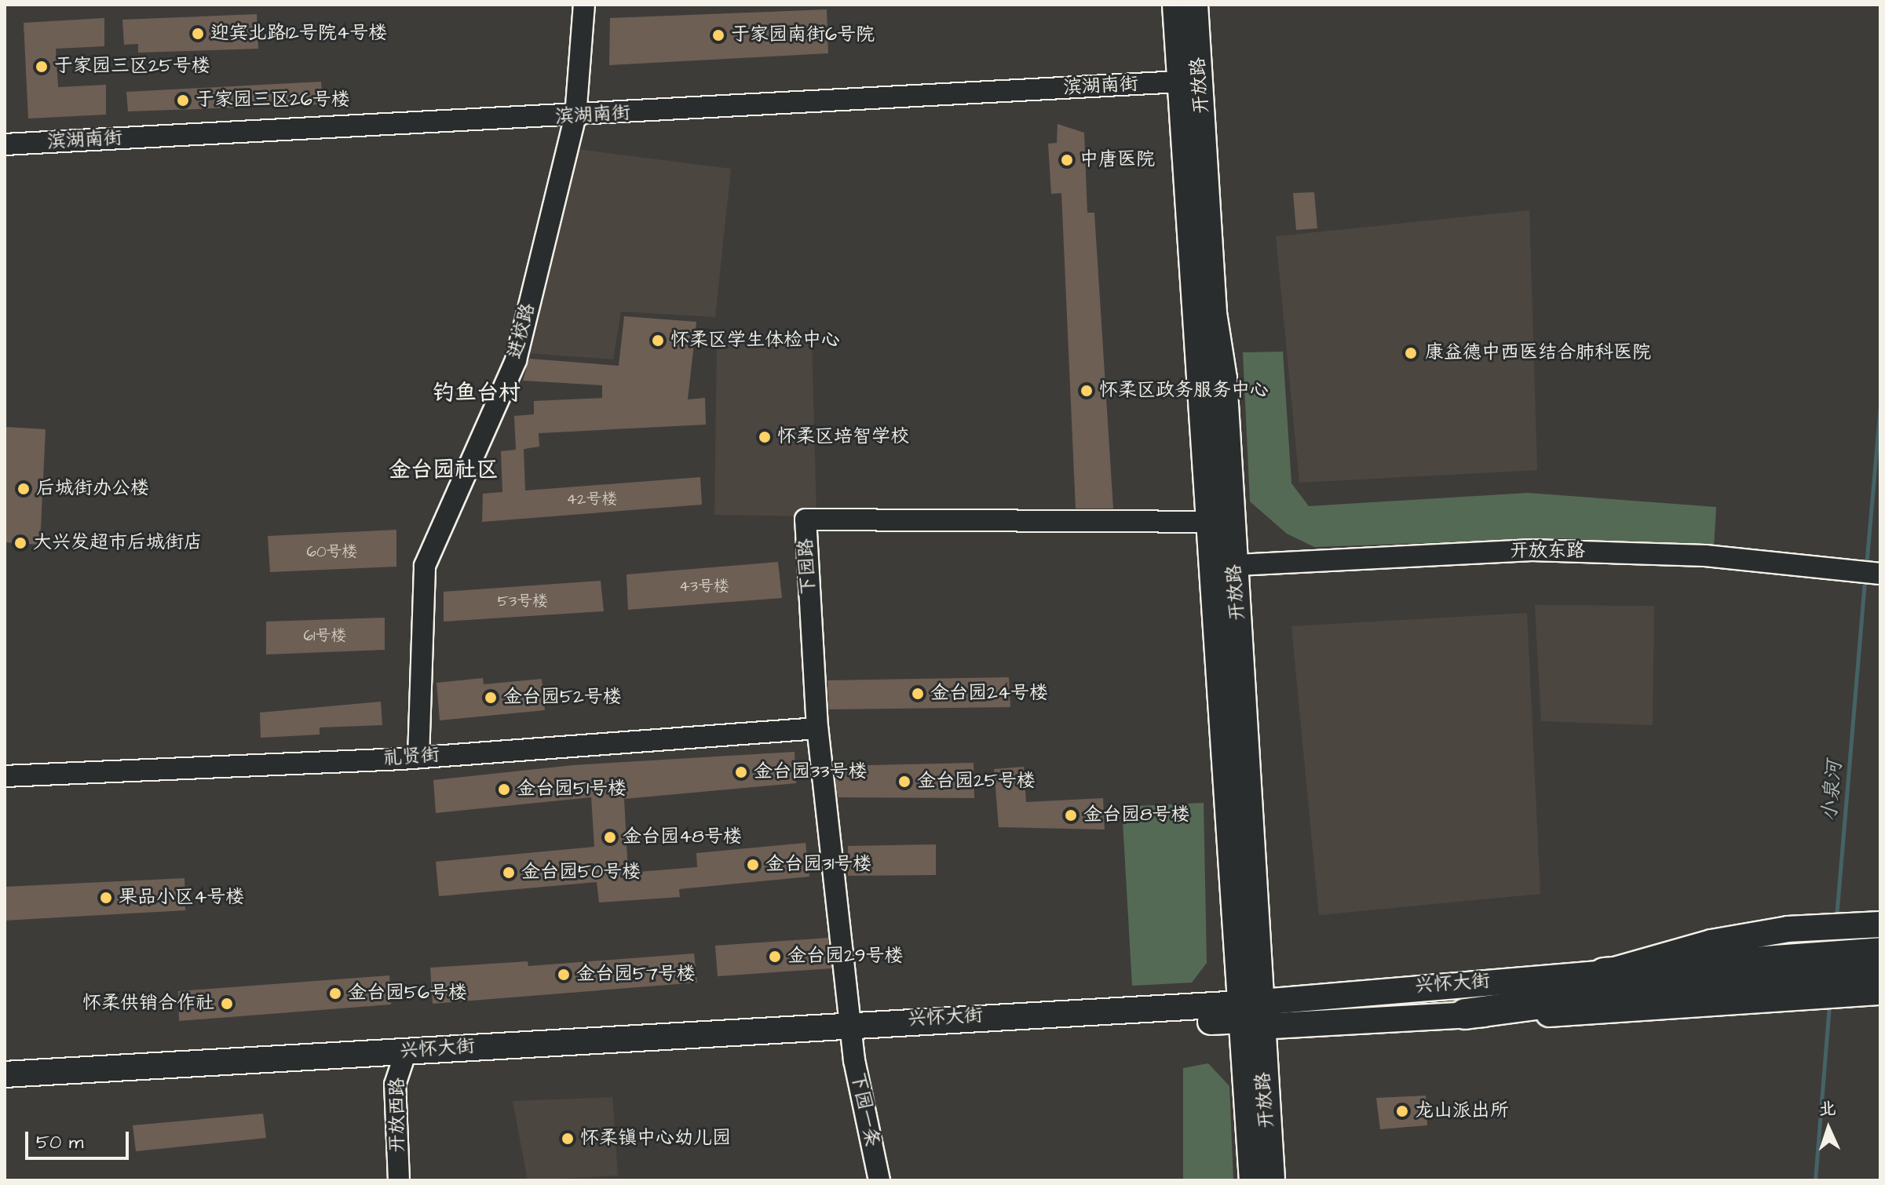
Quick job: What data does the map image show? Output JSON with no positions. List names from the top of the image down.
{
  "streets": {
    "main road": ["开放路", "兴怀大街"],
    "street": [
      "滨湖南街",
      "进校路",
      "开放东路",
      "下园路",
      "礼贤街",
      "下园一条",
      "开放西路"
    ]
  },
  "crossings": [
    ["开放路", "滨湖南街"],
    ["开放路", "开放东路"],
    ["开放路", "下园路"],
    ["开放路", "兴怀大街"],
    ["滨湖南街", "进校路"],
    ["进校路", "礼贤街"],
    ["下园路", "礼贤街"],
    ["下园路", "兴怀大街"],
    ["下园路", "下园一条"],
    ["兴怀大街", "下园一条"],
    ["兴怀大街", "开放西路"]
  ],
  "districts": ["钓鱼台村", "金台园社区"],
  "water": ["小泉河"],
  "places": [
    "迎宾北路12号院4号楼",
    "于家园南街6号院",
    "于家园三区25号楼",
    "于家园三区26号楼",
    "中唐医院",
    "怀柔区学生体检中心",
    "康益德中西医结合肺科医院",
    "怀柔区政务服务中心",
    "怀柔区培智学校",
    "后城街办公楼",
    "大兴发超市后城街店",
    "金台园24号楼",
    "金台园52号楼",
    "金台园33号楼",
    "金台园25号楼",
    "金台园51号楼",
    "金台园8号楼",
    "金台园48号楼",
    "金台园31号楼",
    "金台园50号楼",
    "果品小区4号楼",
    "金台园29号楼",
    "金台园57号楼",
    "金台园56号楼",
    "怀柔供销合作社",
    "龙山派出所",
    "怀柔镇中心幼儿园"
  ],
  "house_numbers": [
    "42号楼",
    "60号楼",
    "43号楼",
    "53号楼",
    "61号楼"
  ],
  "scale_bar": "50 m",
  "north": "top"
}
